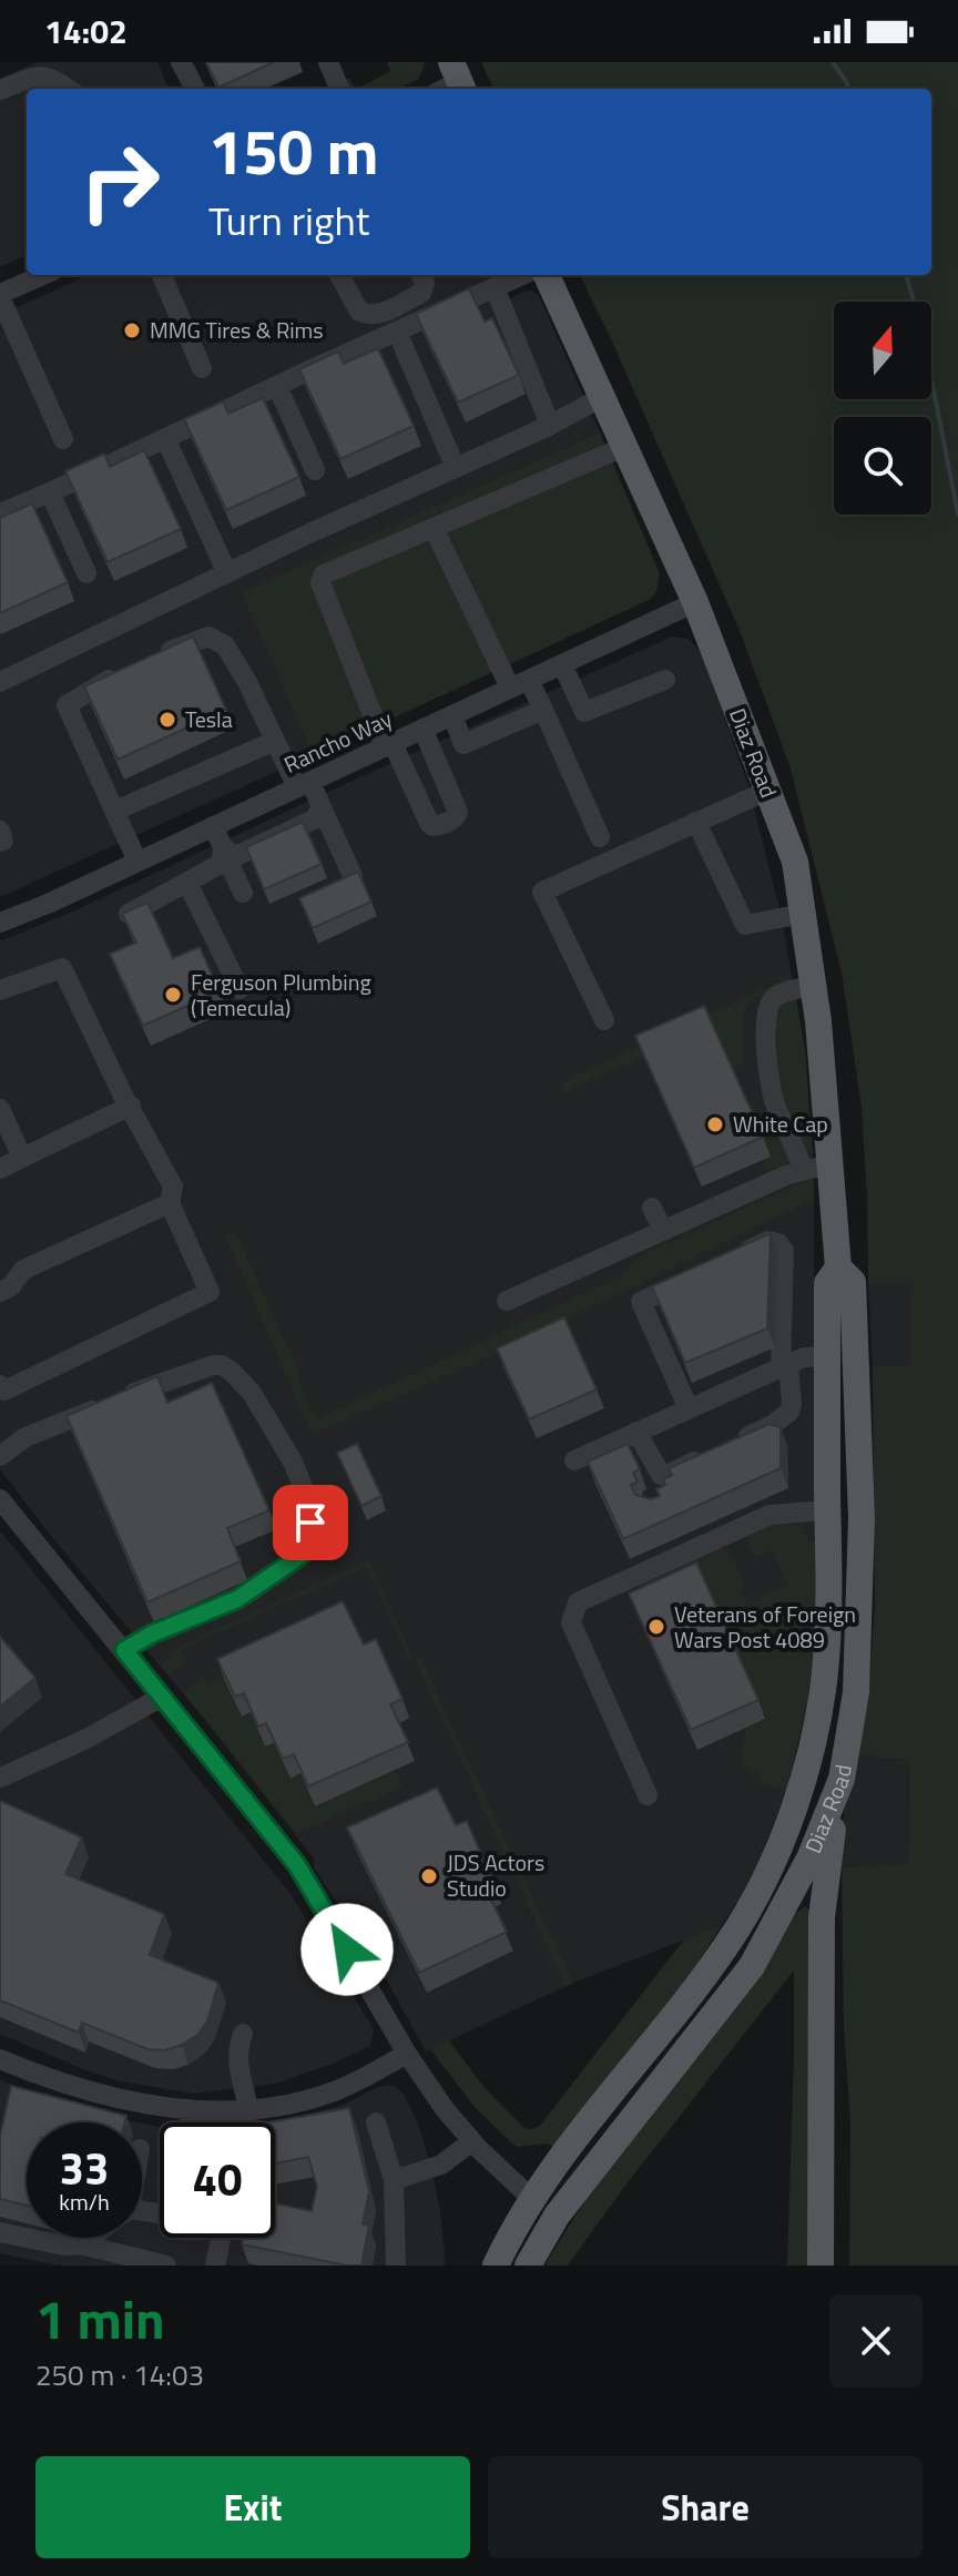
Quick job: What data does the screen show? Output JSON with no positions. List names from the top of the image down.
{
  "streets": {
    "main road": ["Diaz Road"],
    "street": ["Rancho Way"]
  },
  "crossings": [
    ["Rancho Way", "Diaz Road"]
  ],
  "places": [
    "MMG Tires & Rims",
    "Tesla",
    "Ferguson Plumbing (Temecula)",
    "White Cap",
    "Veterans of Foreign Wars Post 4089",
    "JDS Actors Studio"
  ],
  "north": "top",
  "page": {
    "status": "14:02",
    "turn": ["150 m", "Turn right"],
    "speed": "33 km/h",
    "limit": "40",
    "heading": ["1 min", "250 m · 14:03"],
    "buttons": ["Exit", "Share"]
  }
}
